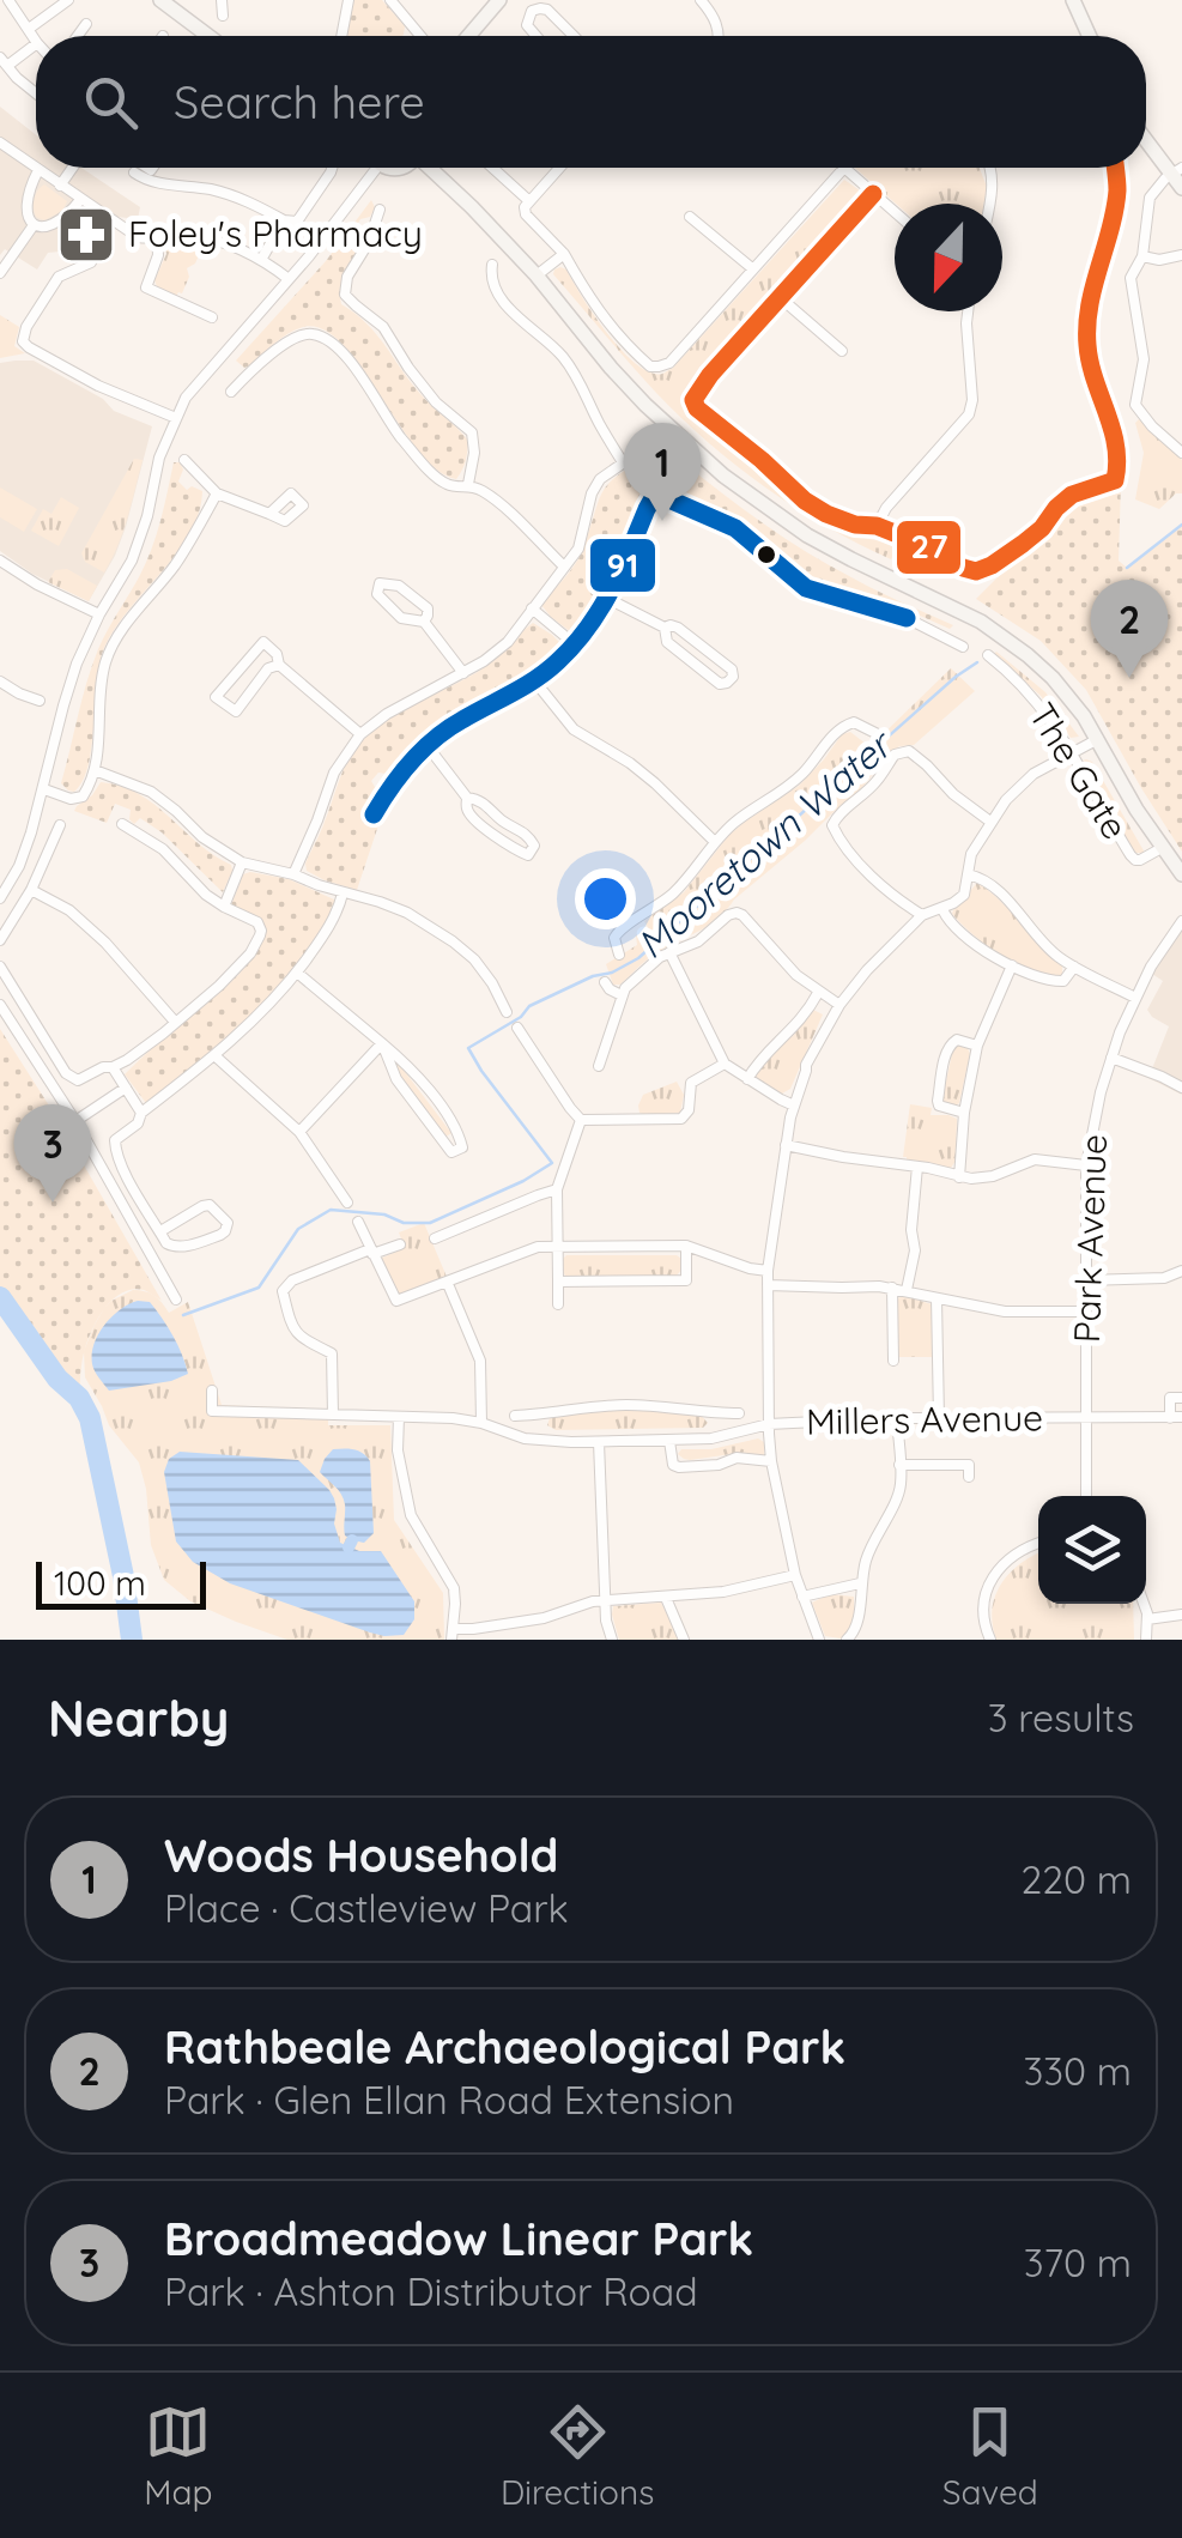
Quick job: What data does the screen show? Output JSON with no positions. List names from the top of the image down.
{
  "streets": {
    "street": ["The Gate", "Park Avenue", "Millers Avenue"]
  },
  "crossings": [
    ["Park Avenue", "Millers Avenue"]
  ],
  "water": ["Mooretown Water"],
  "places": {
    "pharmacy": ["Foley's Pharmacy"]
  },
  "lines": ["transit line 27", "transit line 91"],
  "scale_bar": "100 m",
  "north": "bottom",
  "page": {
    "search": "Search here",
    "pins": ["1", "2", "3"],
    "scale": "100 m",
    "heading": ["Nearby", "3 results"],
    "list": [
      {
        "mark": "1",
        "name": "Woods Household",
        "note": "Place · Castleview Park",
        "value": "220 m"
      },
      {
        "mark": "2",
        "name": "Rathbeale Archaeological Park",
        "note": "Park · Glen Ellan Road Extension",
        "value": "330 m"
      },
      {
        "mark": "3",
        "name": "Broadmeadow Linear Park",
        "note": "Park · Ashton Distributor Road",
        "value": "370 m"
      }
    ],
    "nav": ["Map", "Directions", "Saved"]
  }
}
